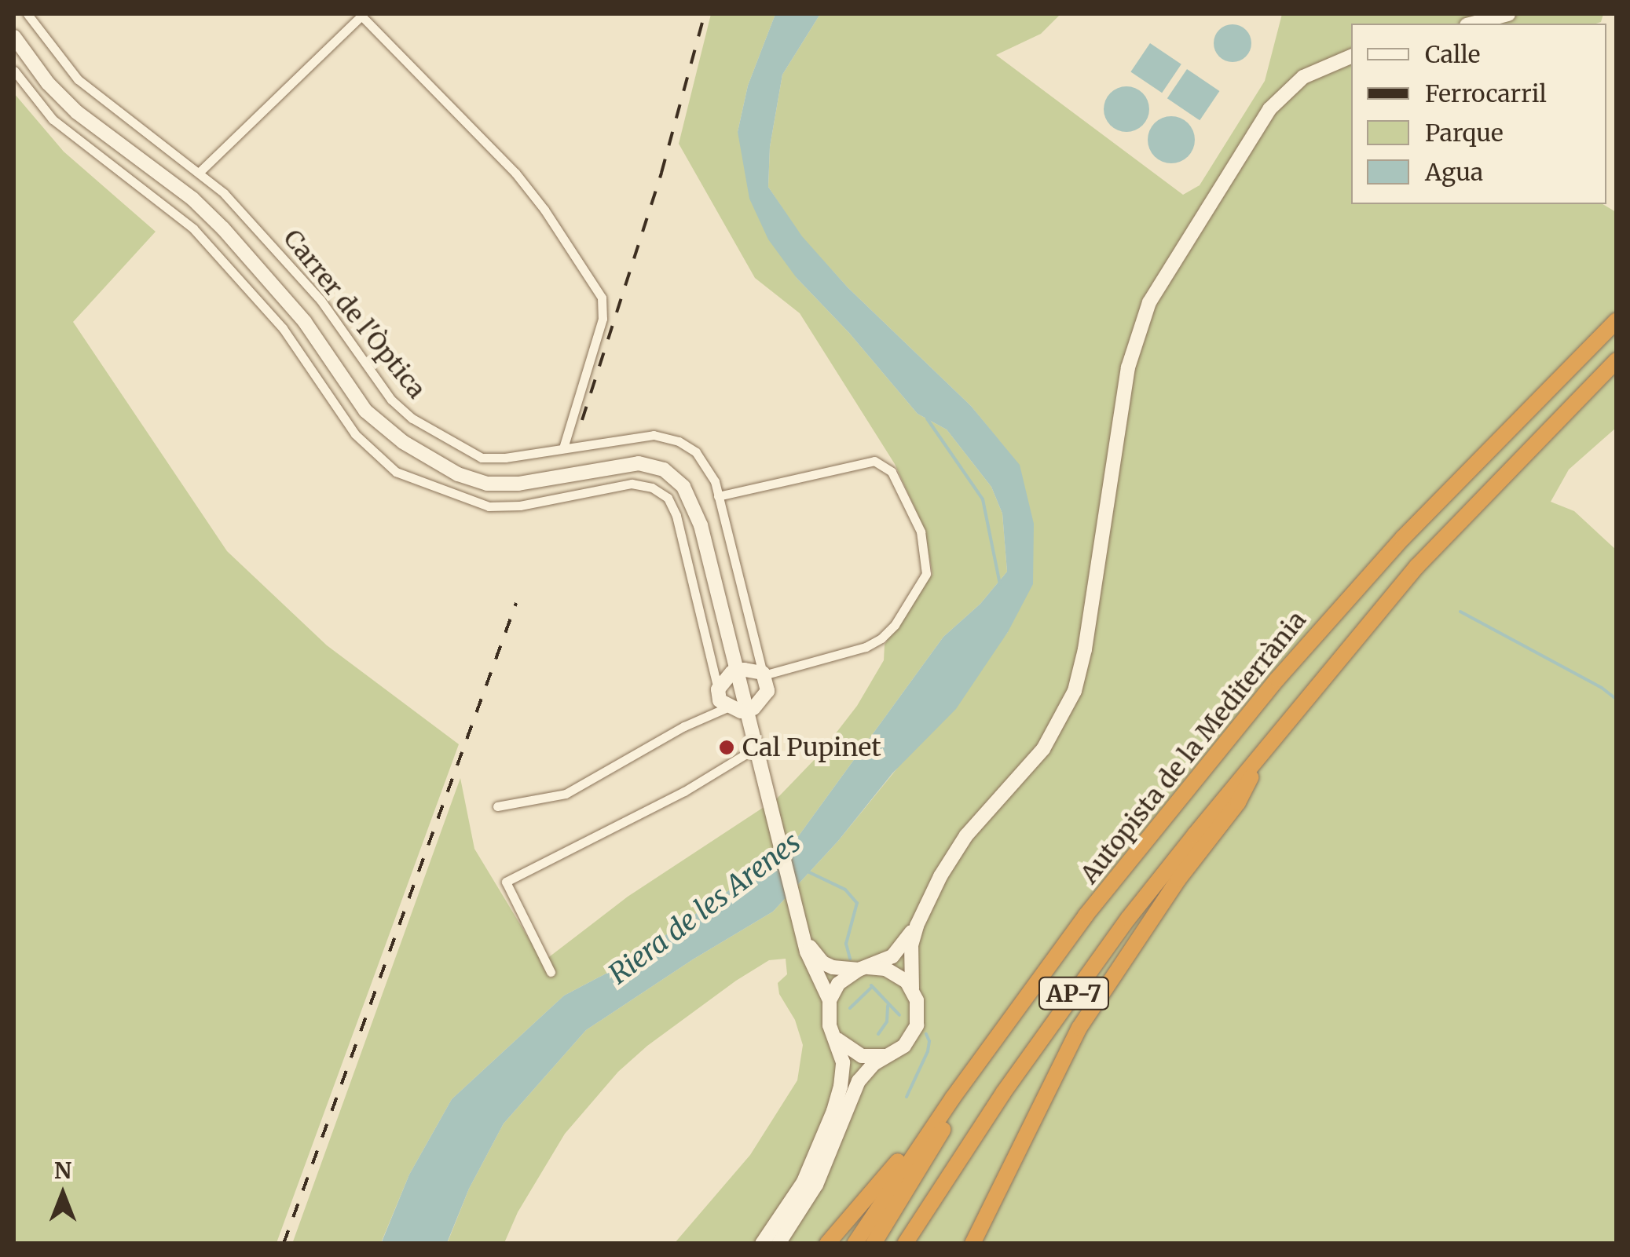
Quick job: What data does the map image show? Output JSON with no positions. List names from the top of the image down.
{
  "streets": {
    "highway": ["Autopista de la Mediterrània", "AP-7"],
    "street": ["Carrer de l'Òptica"]
  },
  "water": ["Riera de les Arenes"],
  "places": ["Cal Pupinet"],
  "legend": [
    "Calle",
    "Ferrocarril",
    "Parque",
    "Agua"
  ],
  "north": "top"
}
